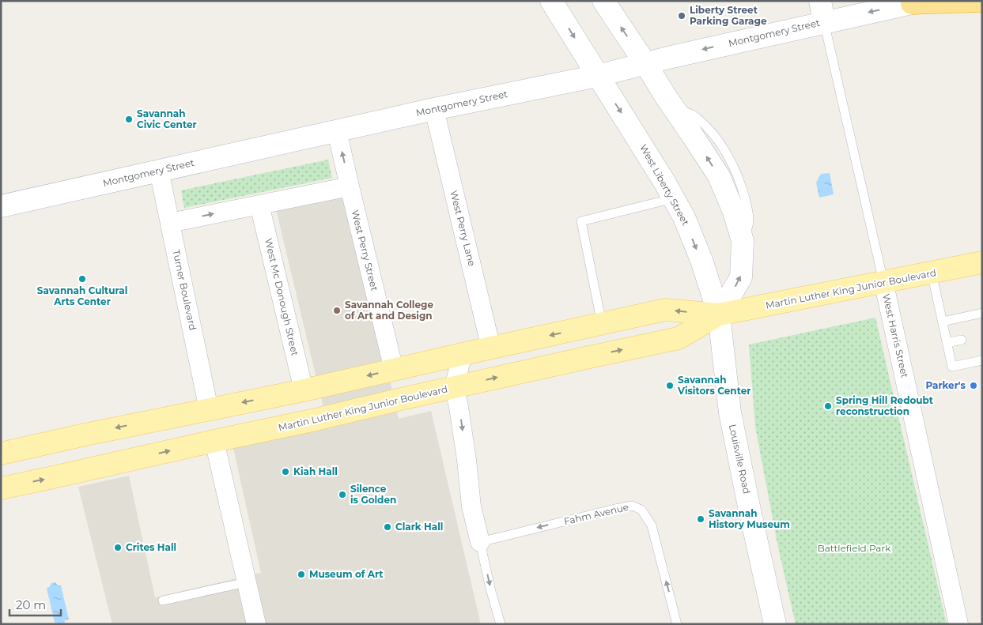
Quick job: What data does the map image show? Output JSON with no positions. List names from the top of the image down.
{
  "streets": {
    "main road": [
      "Montgomery Street",
      "West Liberty Street",
      "Martin Luther King Junior Boulevard",
      "West Harris Street",
      "Louisville Road"
    ],
    "street": [
      "West Perry Lane",
      "West Perry Street",
      "Turner Boulevard",
      "West Mc Donough Street"
    ],
    "lane": ["Fahm Avenue"]
  },
  "crossings": [
    ["Montgomery Street", "West Liberty Street"],
    ["Montgomery Street", "West Perry Lane"],
    ["Montgomery Street", "West Perry Street"],
    ["Montgomery Street", "Turner Boulevard"],
    ["Montgomery Street", "West Harris Street"],
    ["West Liberty Street", "Martin Luther King Junior Boulevard"],
    ["West Liberty Street", "Louisville Road"],
    ["West Perry Lane", "Martin Luther King Junior Boulevard"],
    ["West Perry Street", "Martin Luther King Junior Boulevard"],
    ["Martin Luther King Junior Boulevard", "Turner Boulevard"],
    ["Martin Luther King Junior Boulevard", "West Mc Donough Street"],
    ["Martin Luther King Junior Boulevard", "West Harris Street"],
    ["Martin Luther King Junior Boulevard", "Louisville Road"]
  ],
  "parks": ["Battlefield Park"],
  "places": [
    "Liberty Street Parking Garage",
    "Savannah Civic Center",
    "Savannah Cultural Arts Center",
    "Savannah College of Art and Design",
    "Savannah Visitors Center",
    "Parker's",
    "Spring Hill Redoubt reconstruction",
    "Kiah Hall",
    "Silence is Golden",
    "Savannah History Museum",
    "Clark Hall",
    "Crites Hall",
    "Museum of Art"
  ],
  "scale_bar": "20 m"
}
